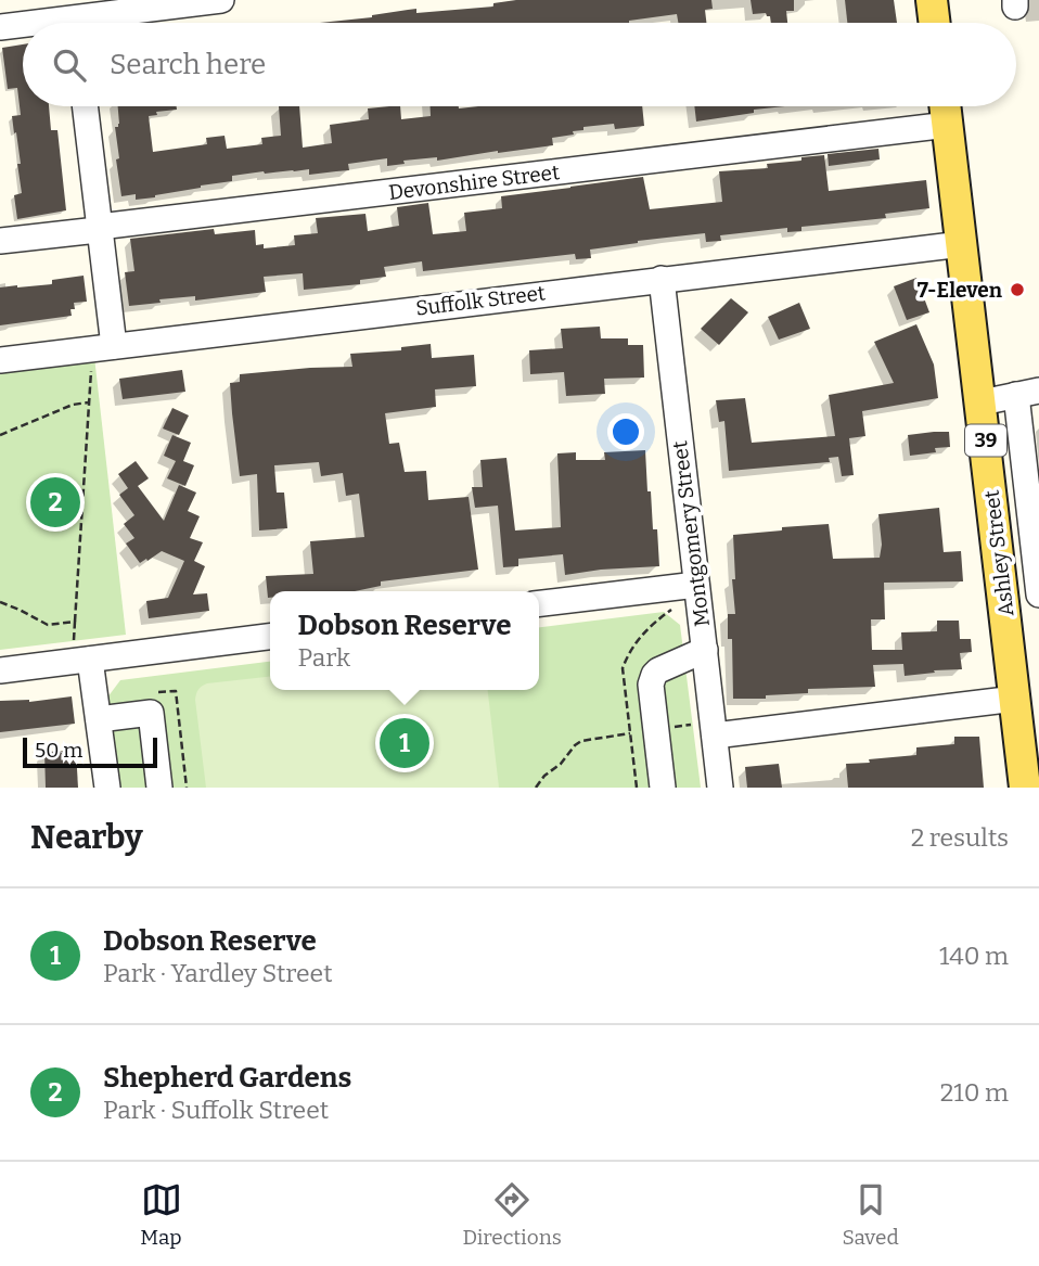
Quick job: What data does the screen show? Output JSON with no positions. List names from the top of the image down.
{
  "streets": {
    "main road": ["39", "Ashley Street"],
    "street": ["Devonshire Street", "Suffolk Street", "Montgomery Street"]
  },
  "crossings": [
    ["Devonshire Street", "Ashley Street"],
    ["Suffolk Street", "Montgomery Street"],
    ["Suffolk Street", "Ashley Street"]
  ],
  "places": ["7-Eleven"],
  "scale_bar": "50 m",
  "page": {
    "search": "Search here",
    "pins": ["2", "1"],
    "popup": ["Dobson Reserve", "Park"],
    "scale": "50 m",
    "heading": ["Nearby", "2 results"],
    "list": [
      {
        "mark": "1",
        "name": "Dobson Reserve",
        "note": "Park · Yardley Street",
        "value": "140 m"
      },
      {
        "mark": "2",
        "name": "Shepherd Gardens",
        "note": "Park · Suffolk Street",
        "value": "210 m"
      }
    ],
    "nav": ["Map", "Directions", "Saved"]
  }
}
